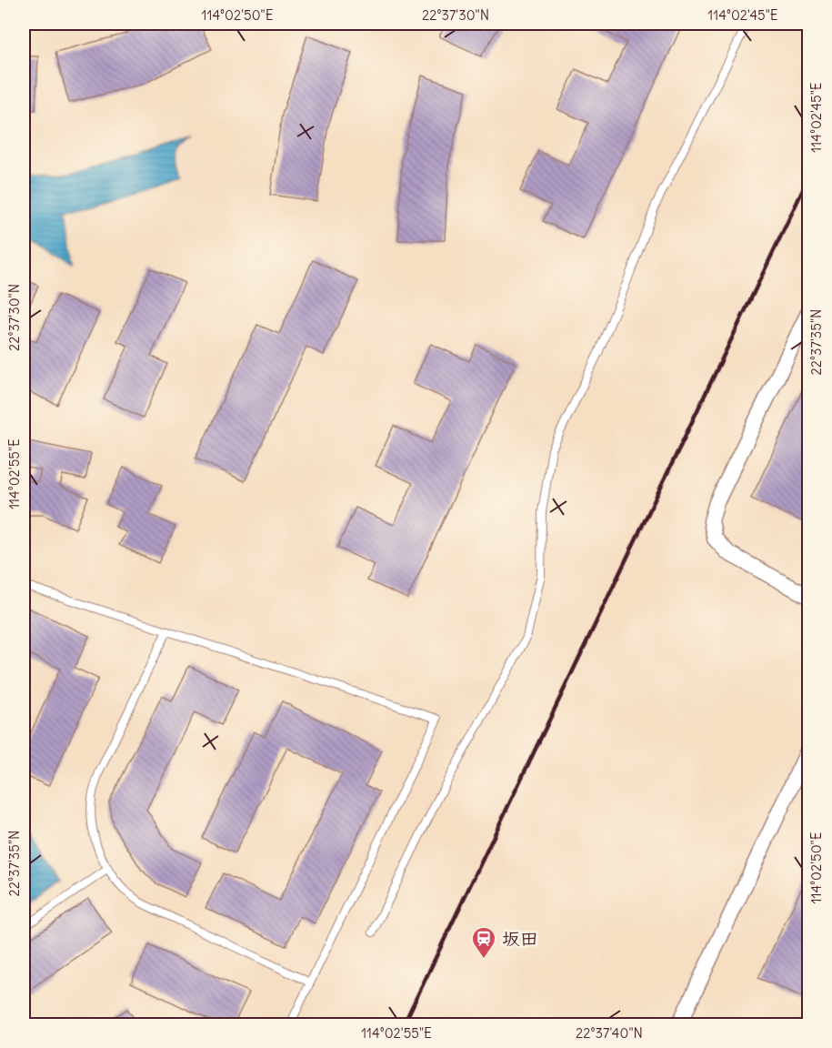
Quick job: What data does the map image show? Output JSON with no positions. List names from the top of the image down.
{
  "places": {
    "station": ["坂田"]
  },
  "coordinates": [
    "114°02'50\"E",
    "22°37'30\"N",
    "114°02'45\"E",
    "22°37'35\"N",
    "114°02'55\"E",
    "22°37'40\"N"
  ]
}
